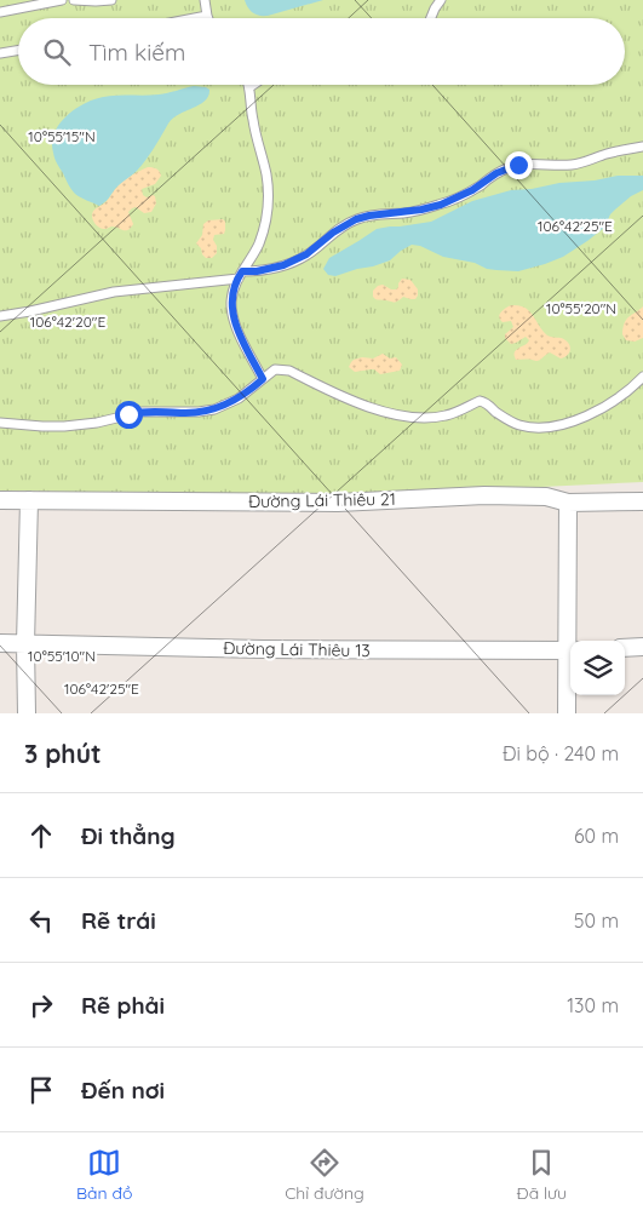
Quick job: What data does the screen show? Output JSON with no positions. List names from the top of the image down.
{
  "streets": {
    "street": ["Đường Lái Thiêu 21", "Đường Lái Thiêu 13"]
  },
  "page": {
    "search": "Tìm kiếm",
    "heading": ["3 phút", "Đi bộ · 240 m"],
    "list": [
      ["Đi thẳng", "60 m"],
      ["Rẽ trái", "50 m"],
      ["Rẽ phải", "130 m"],
      "Đến nơi"
    ],
    "nav": ["Bản đồ", "Chỉ đường", "Đã lưu"]
  },
  "coordinates": [
    "10°55'15\"N",
    "106°42'25\"E",
    "10°55'20\"N",
    "106°42'20\"E",
    "10°55'10\"N"
  ]
}
